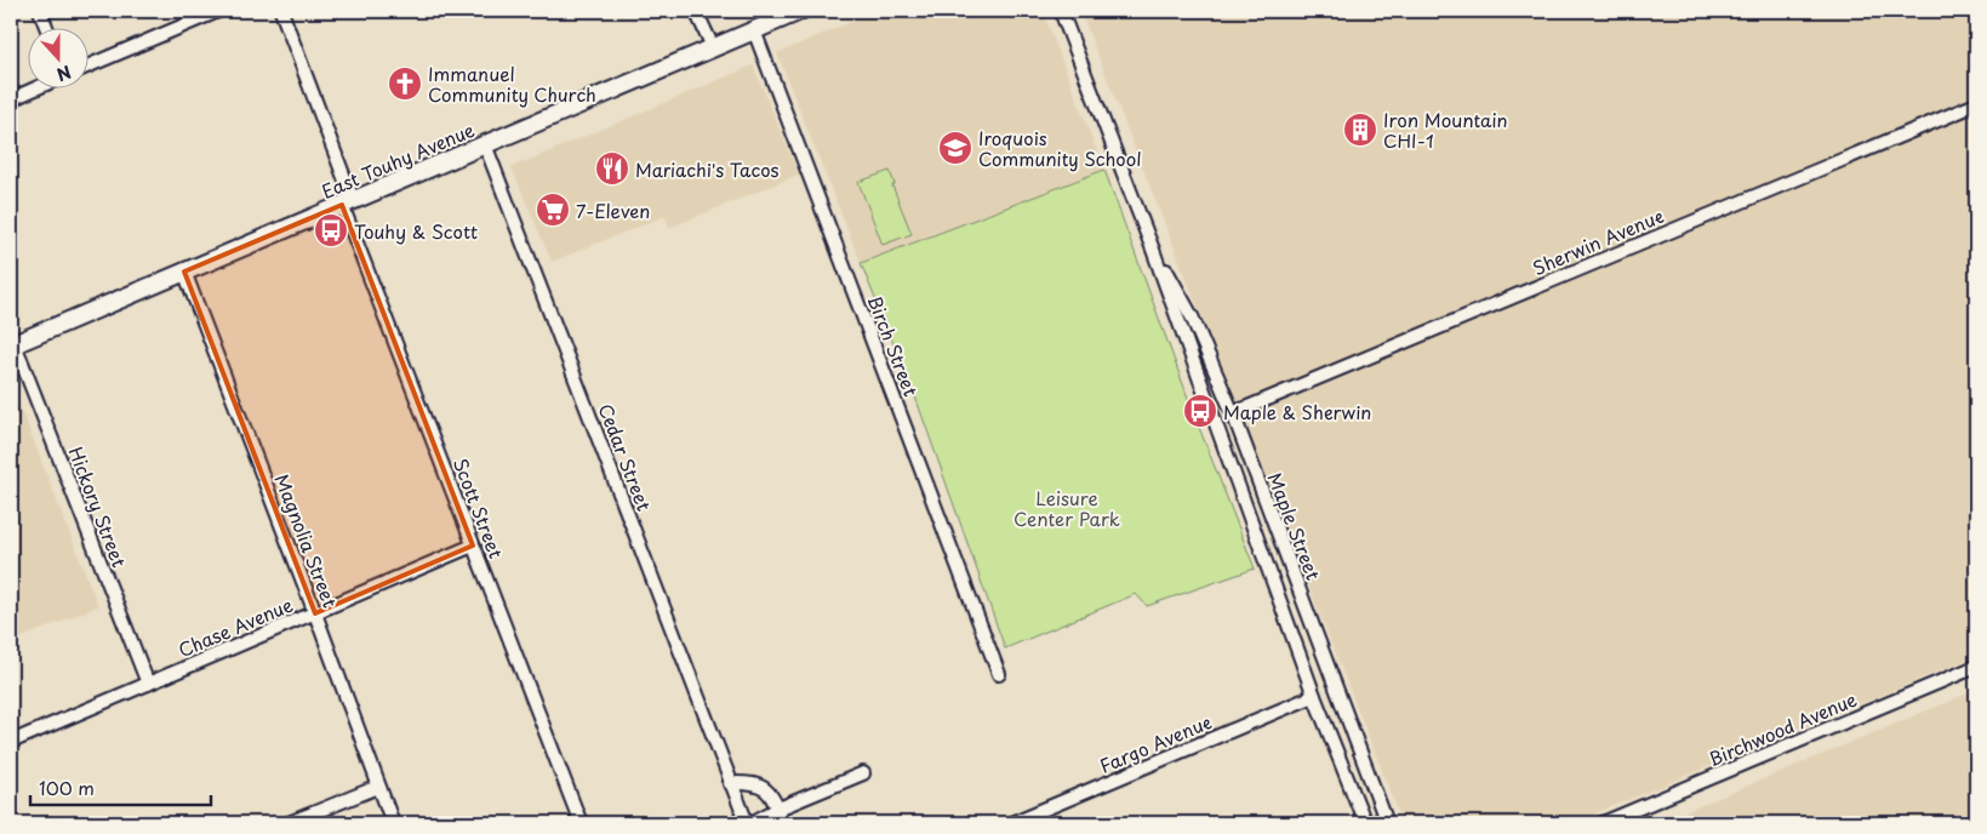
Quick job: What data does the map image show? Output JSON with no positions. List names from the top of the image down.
{
  "streets": {
    "main road": ["East Touhy Avenue"],
    "street": [
      "Sherwin Avenue",
      "Birch Street",
      "Cedar Street",
      "Hickory Street",
      "Scott Street",
      "Maple Street",
      "Magnolia Street",
      "Chase Avenue",
      "Birchwood Avenue",
      "Fargo Avenue"
    ]
  },
  "crossings": [
    ["East Touhy Avenue", "Birch Street"],
    ["East Touhy Avenue", "Cedar Street"],
    ["East Touhy Avenue", "Hickory Street"],
    ["East Touhy Avenue", "Scott Street"],
    ["East Touhy Avenue", "Magnolia Street"],
    ["Sherwin Avenue", "Maple Street"],
    ["Hickory Street", "Chase Avenue"],
    ["Scott Street", "Chase Avenue"],
    ["Maple Street", "Fargo Avenue"],
    ["Magnolia Street", "Chase Avenue"]
  ],
  "parks": ["Leisure Center Park"],
  "places": {
    "church": ["Immanuel Community Church"],
    "building": ["Iron Mountain CHI-1"],
    "school or university": ["Iroquois Community School"],
    "restaurant": ["Mariachi's Tacos"],
    "supermarket": ["7-Eleven"],
    "bus stop": ["Touhy & Scott", "Maple & Sherwin"]
  },
  "scale_bar": "100 m",
  "north": "bottom"
}
